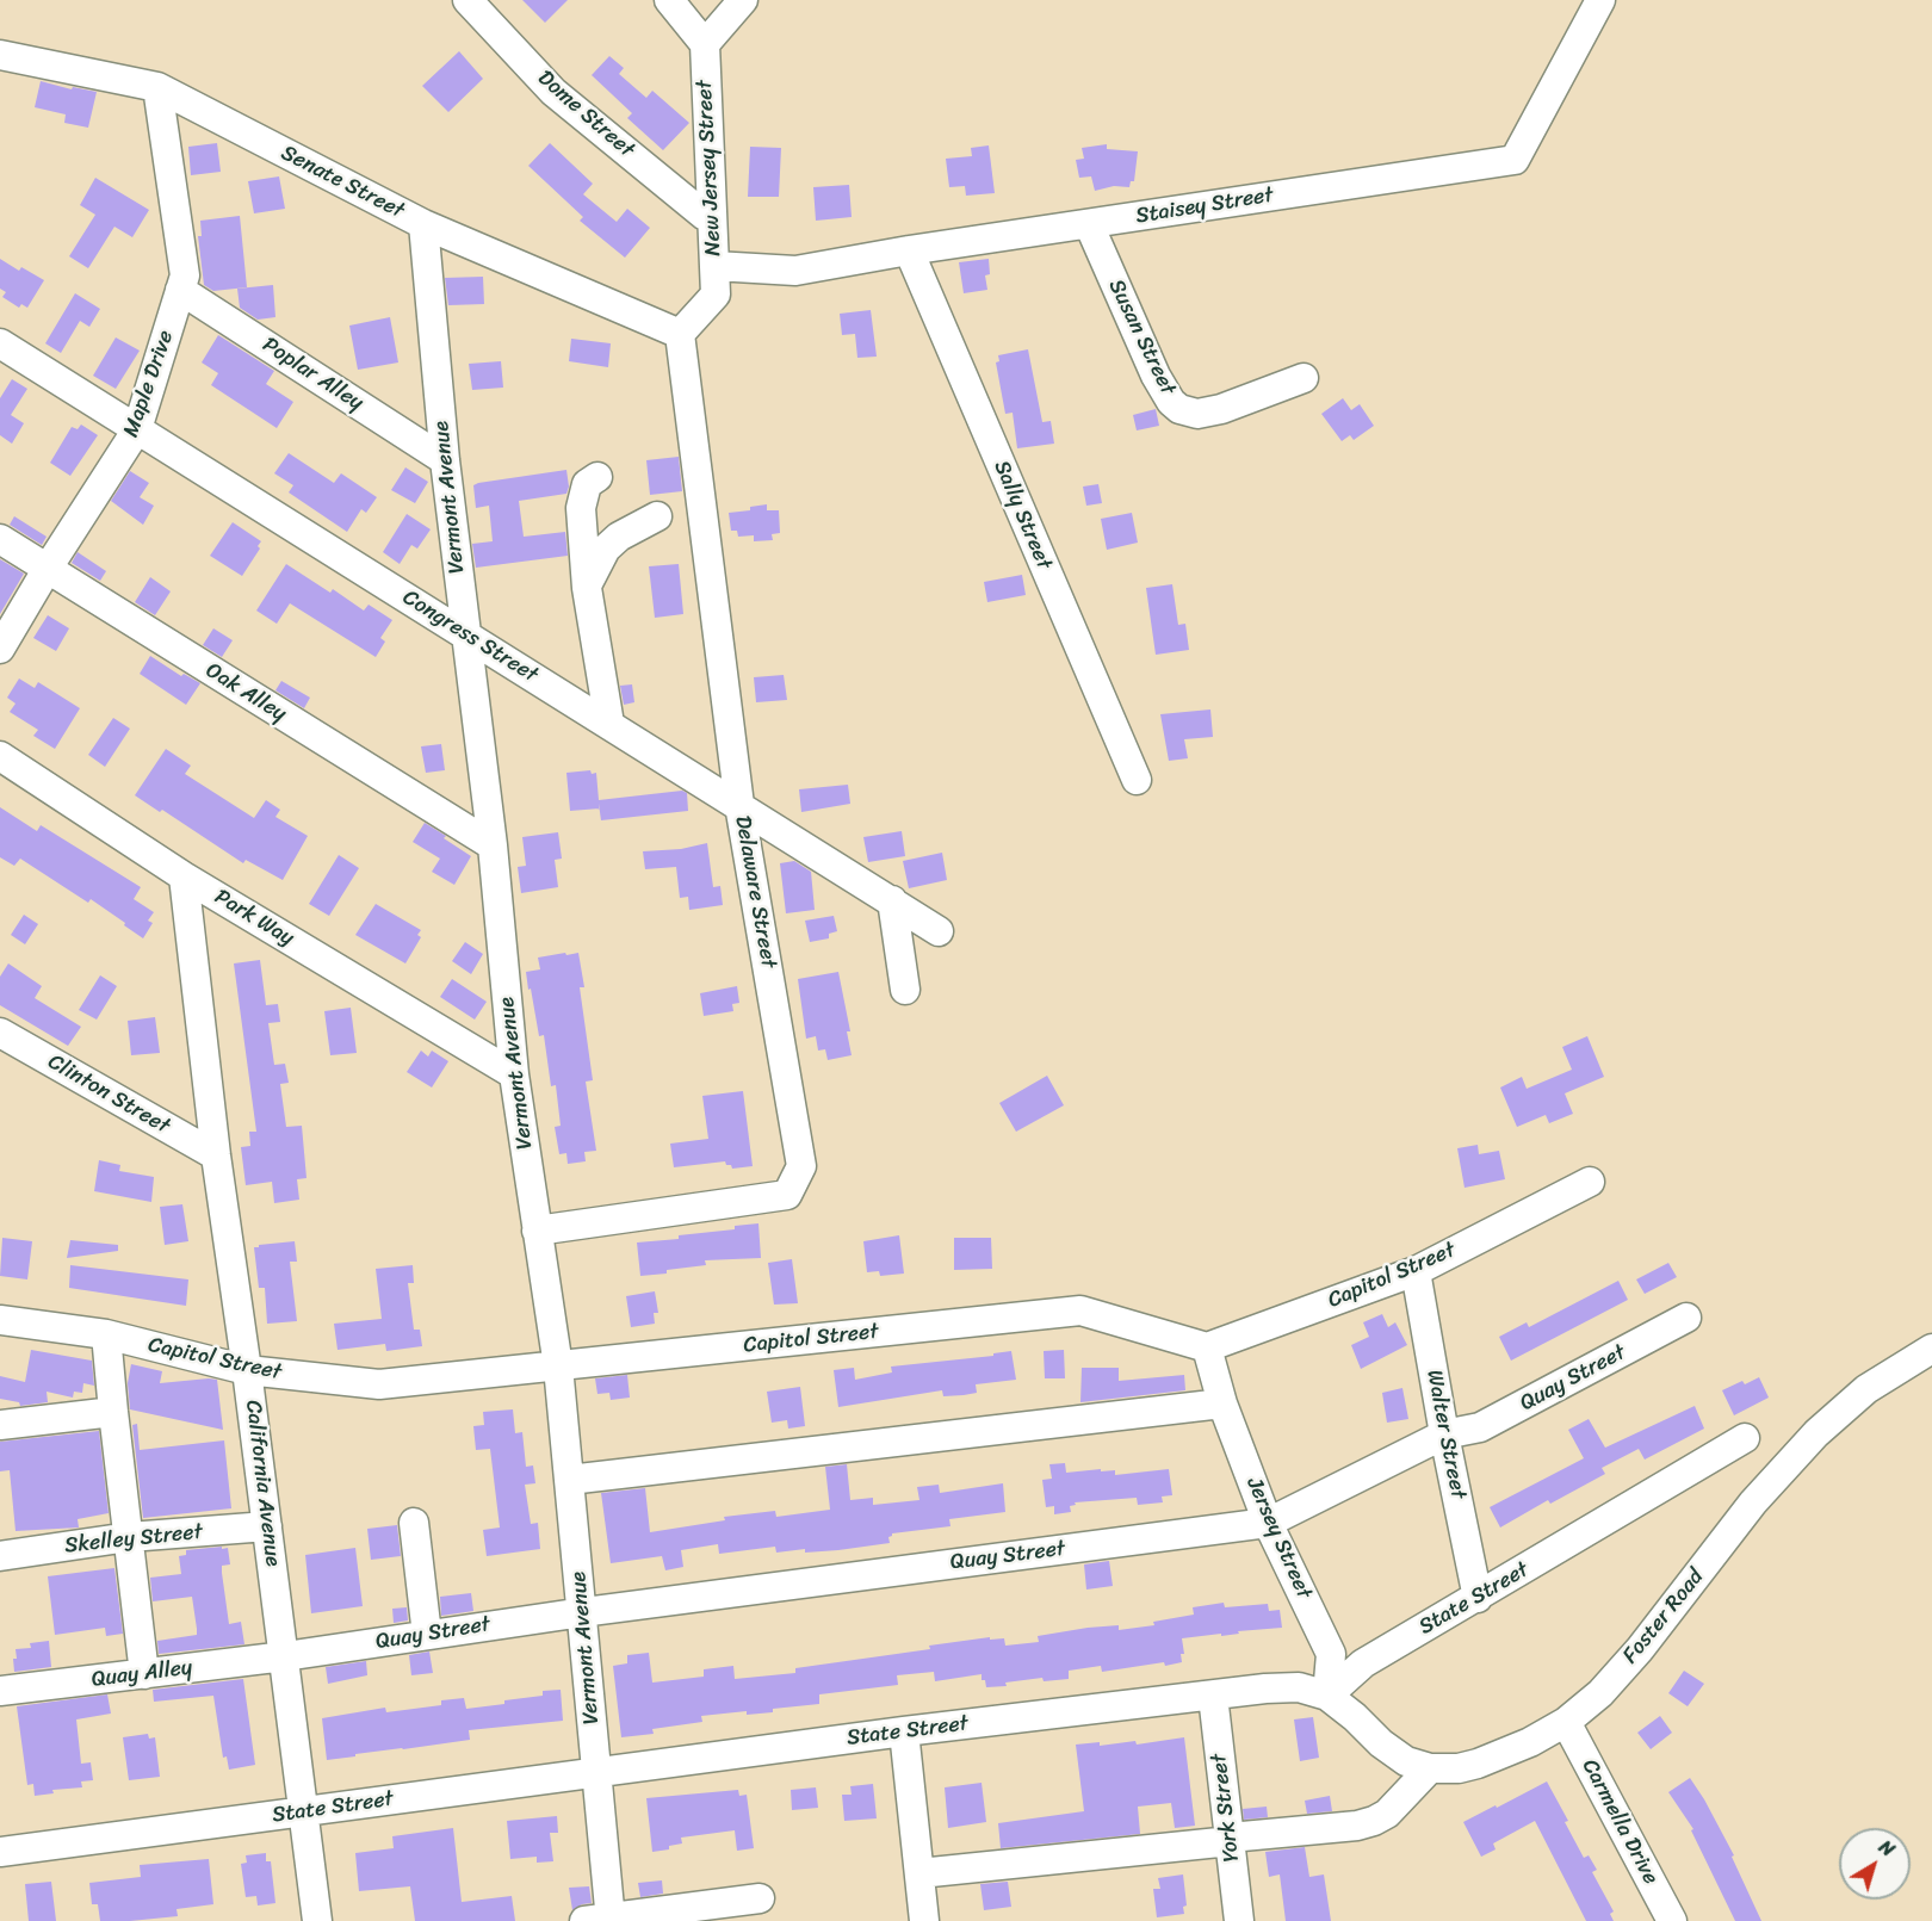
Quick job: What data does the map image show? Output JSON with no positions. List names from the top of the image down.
{
  "streets": {
    "street": [
      "Dome Street",
      "New Jersey Street",
      "Senate Street",
      "Staisey Street",
      "Susan Street",
      "Poplar Alley",
      "Maple Drive",
      "Vermont Avenue",
      "Sally Street",
      "Congress Street",
      "Oak Alley",
      "Delaware Street",
      "Park Way",
      "Clinton Street",
      "Capitol Street",
      "Quay Street",
      "Walter Street",
      "California Avenue",
      "Jersey Street",
      "Skelley Street",
      "State Street",
      "Foster Road",
      "Quay Alley",
      "York Street",
      "Carmella Drive"
    ]
  },
  "crossings": [
    ["Dome Street", "New Jersey Street"],
    ["New Jersey Street", "Senate Street"],
    ["New Jersey Street", "Staisey Street"],
    ["New Jersey Street", "Delaware Street"],
    ["Senate Street", "Maple Drive"],
    ["Senate Street", "Vermont Avenue"],
    ["Senate Street", "Delaware Street"],
    ["Staisey Street", "Susan Street"],
    ["Staisey Street", "Sally Street"],
    ["Poplar Alley", "Maple Drive"],
    ["Poplar Alley", "Vermont Avenue"],
    ["Maple Drive", "Congress Street"],
    ["Maple Drive", "Oak Alley"],
    ["Vermont Avenue", "Congress Street"],
    ["Vermont Avenue", "Oak Alley"],
    ["Vermont Avenue", "Delaware Street"],
    ["Vermont Avenue", "Park Way"],
    ["Vermont Avenue", "Capitol Street"],
    ["Vermont Avenue", "Quay Street"],
    ["Vermont Avenue", "State Street"],
    ["Congress Street", "Delaware Street"],
    ["Park Way", "California Avenue"],
    ["Clinton Street", "California Avenue"],
    ["Capitol Street", "Walter Street"],
    ["Capitol Street", "California Avenue"],
    ["Capitol Street", "Jersey Street"],
    ["Quay Street", "Walter Street"],
    ["Quay Street", "California Avenue"],
    ["Quay Street", "Jersey Street"],
    ["Quay Street", "Quay Alley"],
    ["Walter Street", "State Street"],
    ["California Avenue", "Skelley Street"],
    ["California Avenue", "State Street"],
    ["California Avenue", "Quay Alley"],
    ["Jersey Street", "State Street"],
    ["Jersey Street", "Foster Road"],
    ["State Street", "Foster Road"],
    ["State Street", "York Street"],
    ["Foster Road", "Carmella Drive"]
  ],
  "north": "top right"
}
